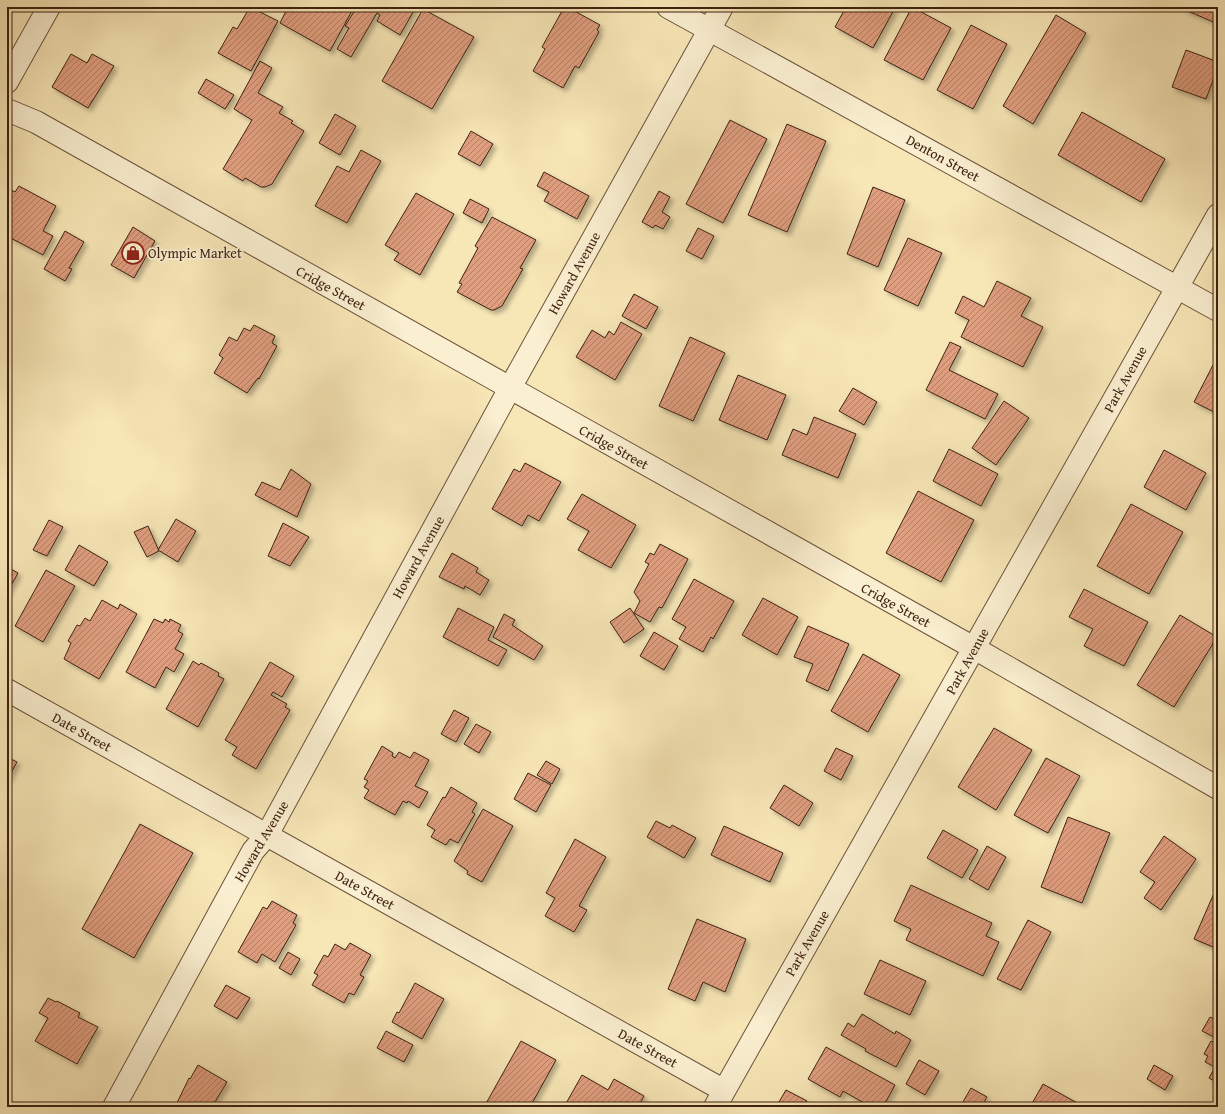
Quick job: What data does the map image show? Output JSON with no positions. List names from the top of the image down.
{
  "streets": {
    "street": [
      "Denton Street",
      "Howard Avenue",
      "Cridge Street",
      "Park Avenue",
      "Date Street"
    ]
  },
  "crossings": [
    ["Denton Street", "Howard Avenue"],
    ["Denton Street", "Park Avenue"],
    ["Howard Avenue", "Cridge Street"],
    ["Howard Avenue", "Date Street"],
    ["Cridge Street", "Park Avenue"],
    ["Park Avenue", "Date Street"]
  ],
  "places": {
    "shop": ["Olympic Market"]
  }
}
